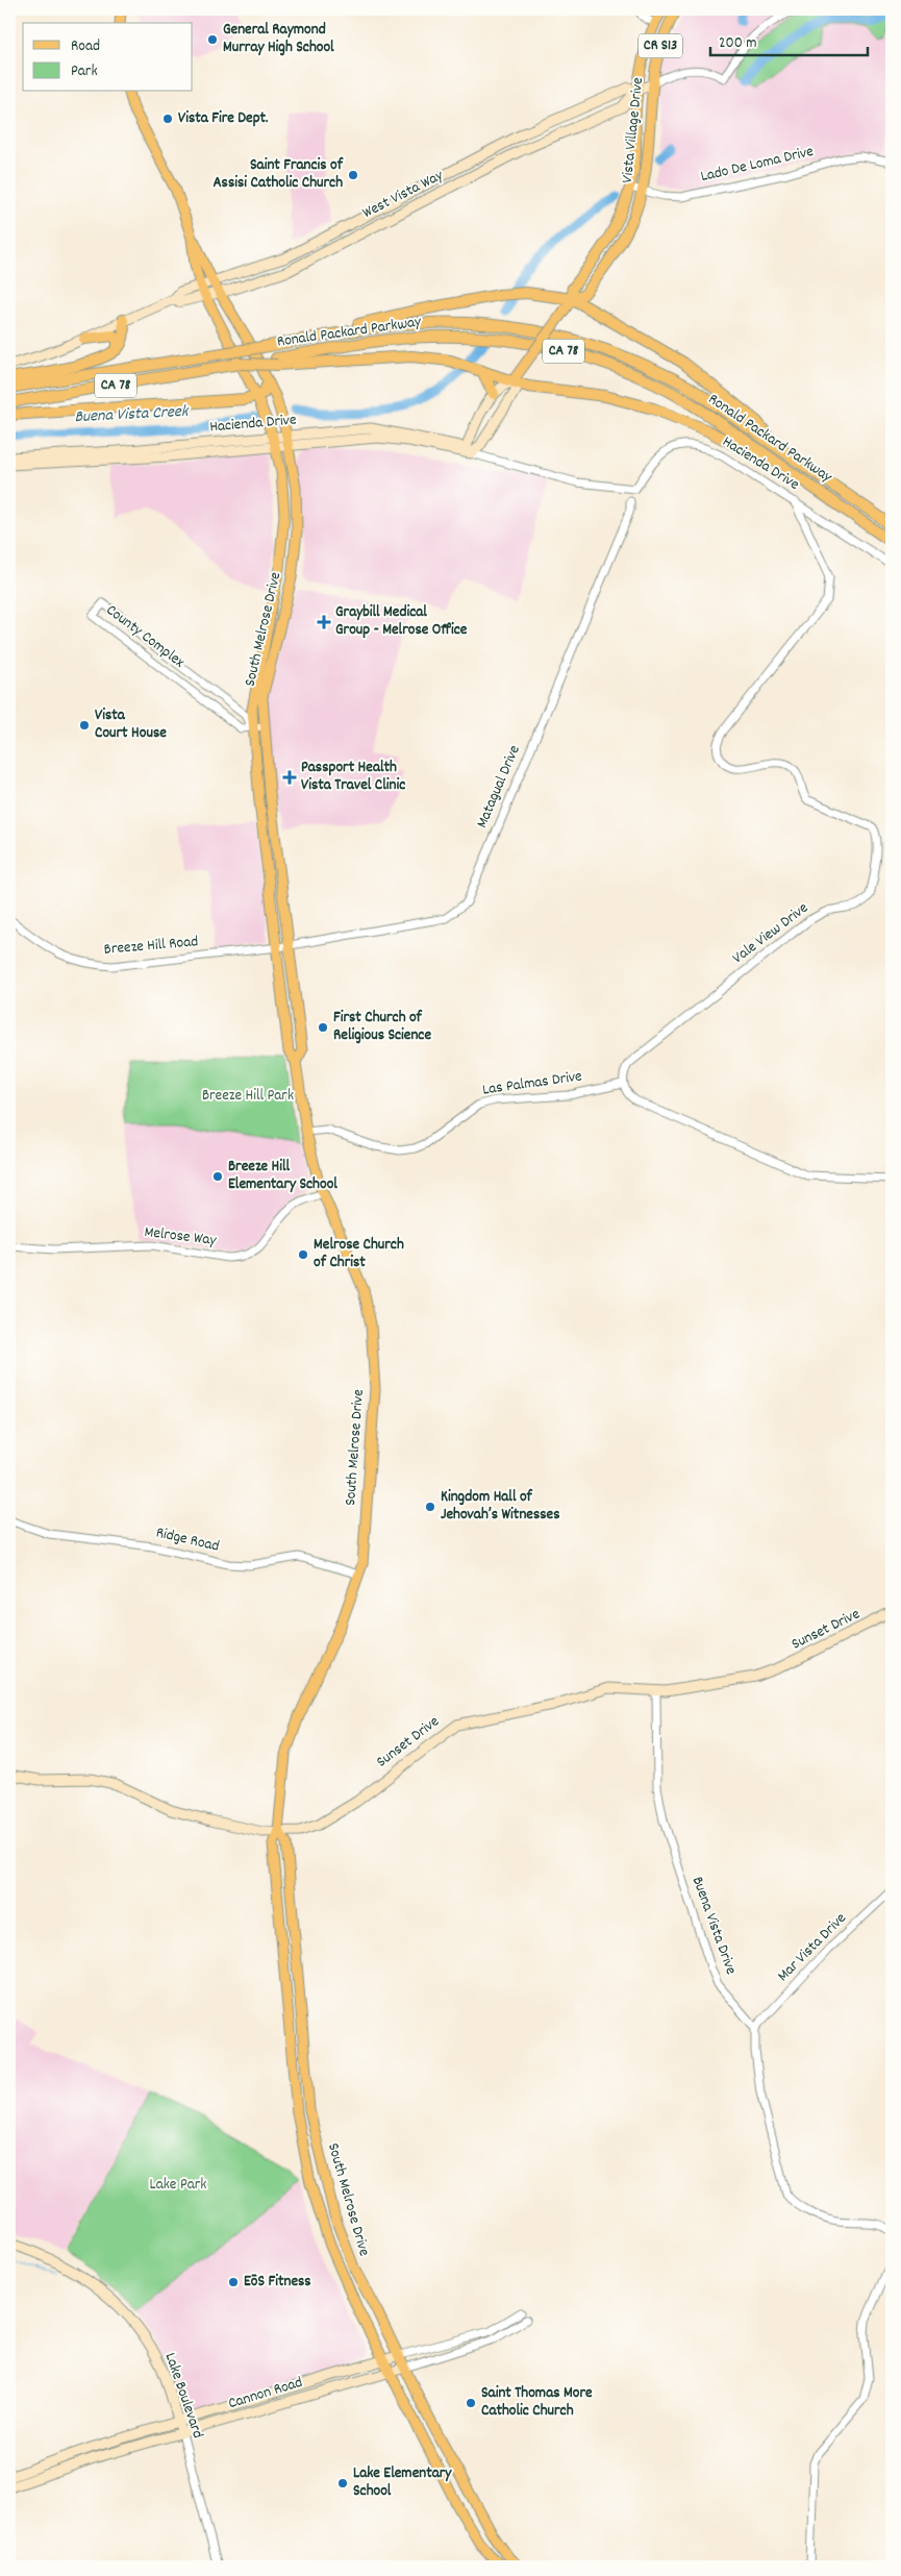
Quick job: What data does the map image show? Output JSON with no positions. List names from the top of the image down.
{
  "streets": {
    "highway": ["Ronald Packard Parkway", "CA 78"],
    "main road": [
      "CR S13",
      "Vista Village Drive",
      "West Vista Way",
      "Hacienda Drive",
      "South Melrose Drive",
      "Sunset Drive",
      "Cannon Road",
      "Lake Boulevard"
    ],
    "street": [
      "Lado De Loma Drive",
      "County Complex",
      "Matagual Drive",
      "Vale View Drive",
      "Breeze Hill Road",
      "Las Palmas Drive",
      "Melrose Way",
      "Ridge Road",
      "Buena Vista Drive",
      "Mar Vista Drive"
    ]
  },
  "crossings": [
    ["Vista Village Drive", "Lado De Loma Drive"],
    ["Vista Village Drive", "West Vista Way"],
    ["Vista Village Drive", "Hacienda Drive"],
    ["West Vista Way", "South Melrose Drive"],
    ["Ronald Packard Parkway", "CA 78"],
    ["Hacienda Drive", "South Melrose Drive"],
    ["Hacienda Drive", "Vale View Drive"],
    ["South Melrose Drive", "County Complex"],
    ["South Melrose Drive", "Matagual Drive"],
    ["South Melrose Drive", "Breeze Hill Road"],
    ["South Melrose Drive", "Las Palmas Drive"],
    ["South Melrose Drive", "Melrose Way"],
    ["South Melrose Drive", "Ridge Road"],
    ["South Melrose Drive", "Sunset Drive"],
    ["South Melrose Drive", "Cannon Road"],
    ["Matagual Drive", "Breeze Hill Road"],
    ["Vale View Drive", "Las Palmas Drive"],
    ["Sunset Drive", "Buena Vista Drive"],
    ["Buena Vista Drive", "Mar Vista Drive"],
    ["Cannon Road", "Lake Boulevard"]
  ],
  "water": ["Buena Vista Creek"],
  "parks": ["Breeze Hill Park", "Lake Park"],
  "places": {
    "other": [
      "General Raymond Murray High School",
      "Vista Fire Dept.",
      "Saint Francis of Assisi Catholic Church",
      "Vista Court House",
      "First Church of Religious Science",
      "Breeze Hill Elementary School",
      "Melrose Church of Christ",
      "Kingdom Hall of Jehovah’s Witnesses",
      "EōS Fitness",
      "Saint Thomas More Catholic Church",
      "Lake Elementary School"
    ],
    "health": ["Graybill Medical Group - Melrose Office", "Passport Health Vista Travel Clinic"]
  },
  "legend": ["Road", "Park"],
  "scale_bar": "200 m"
}
